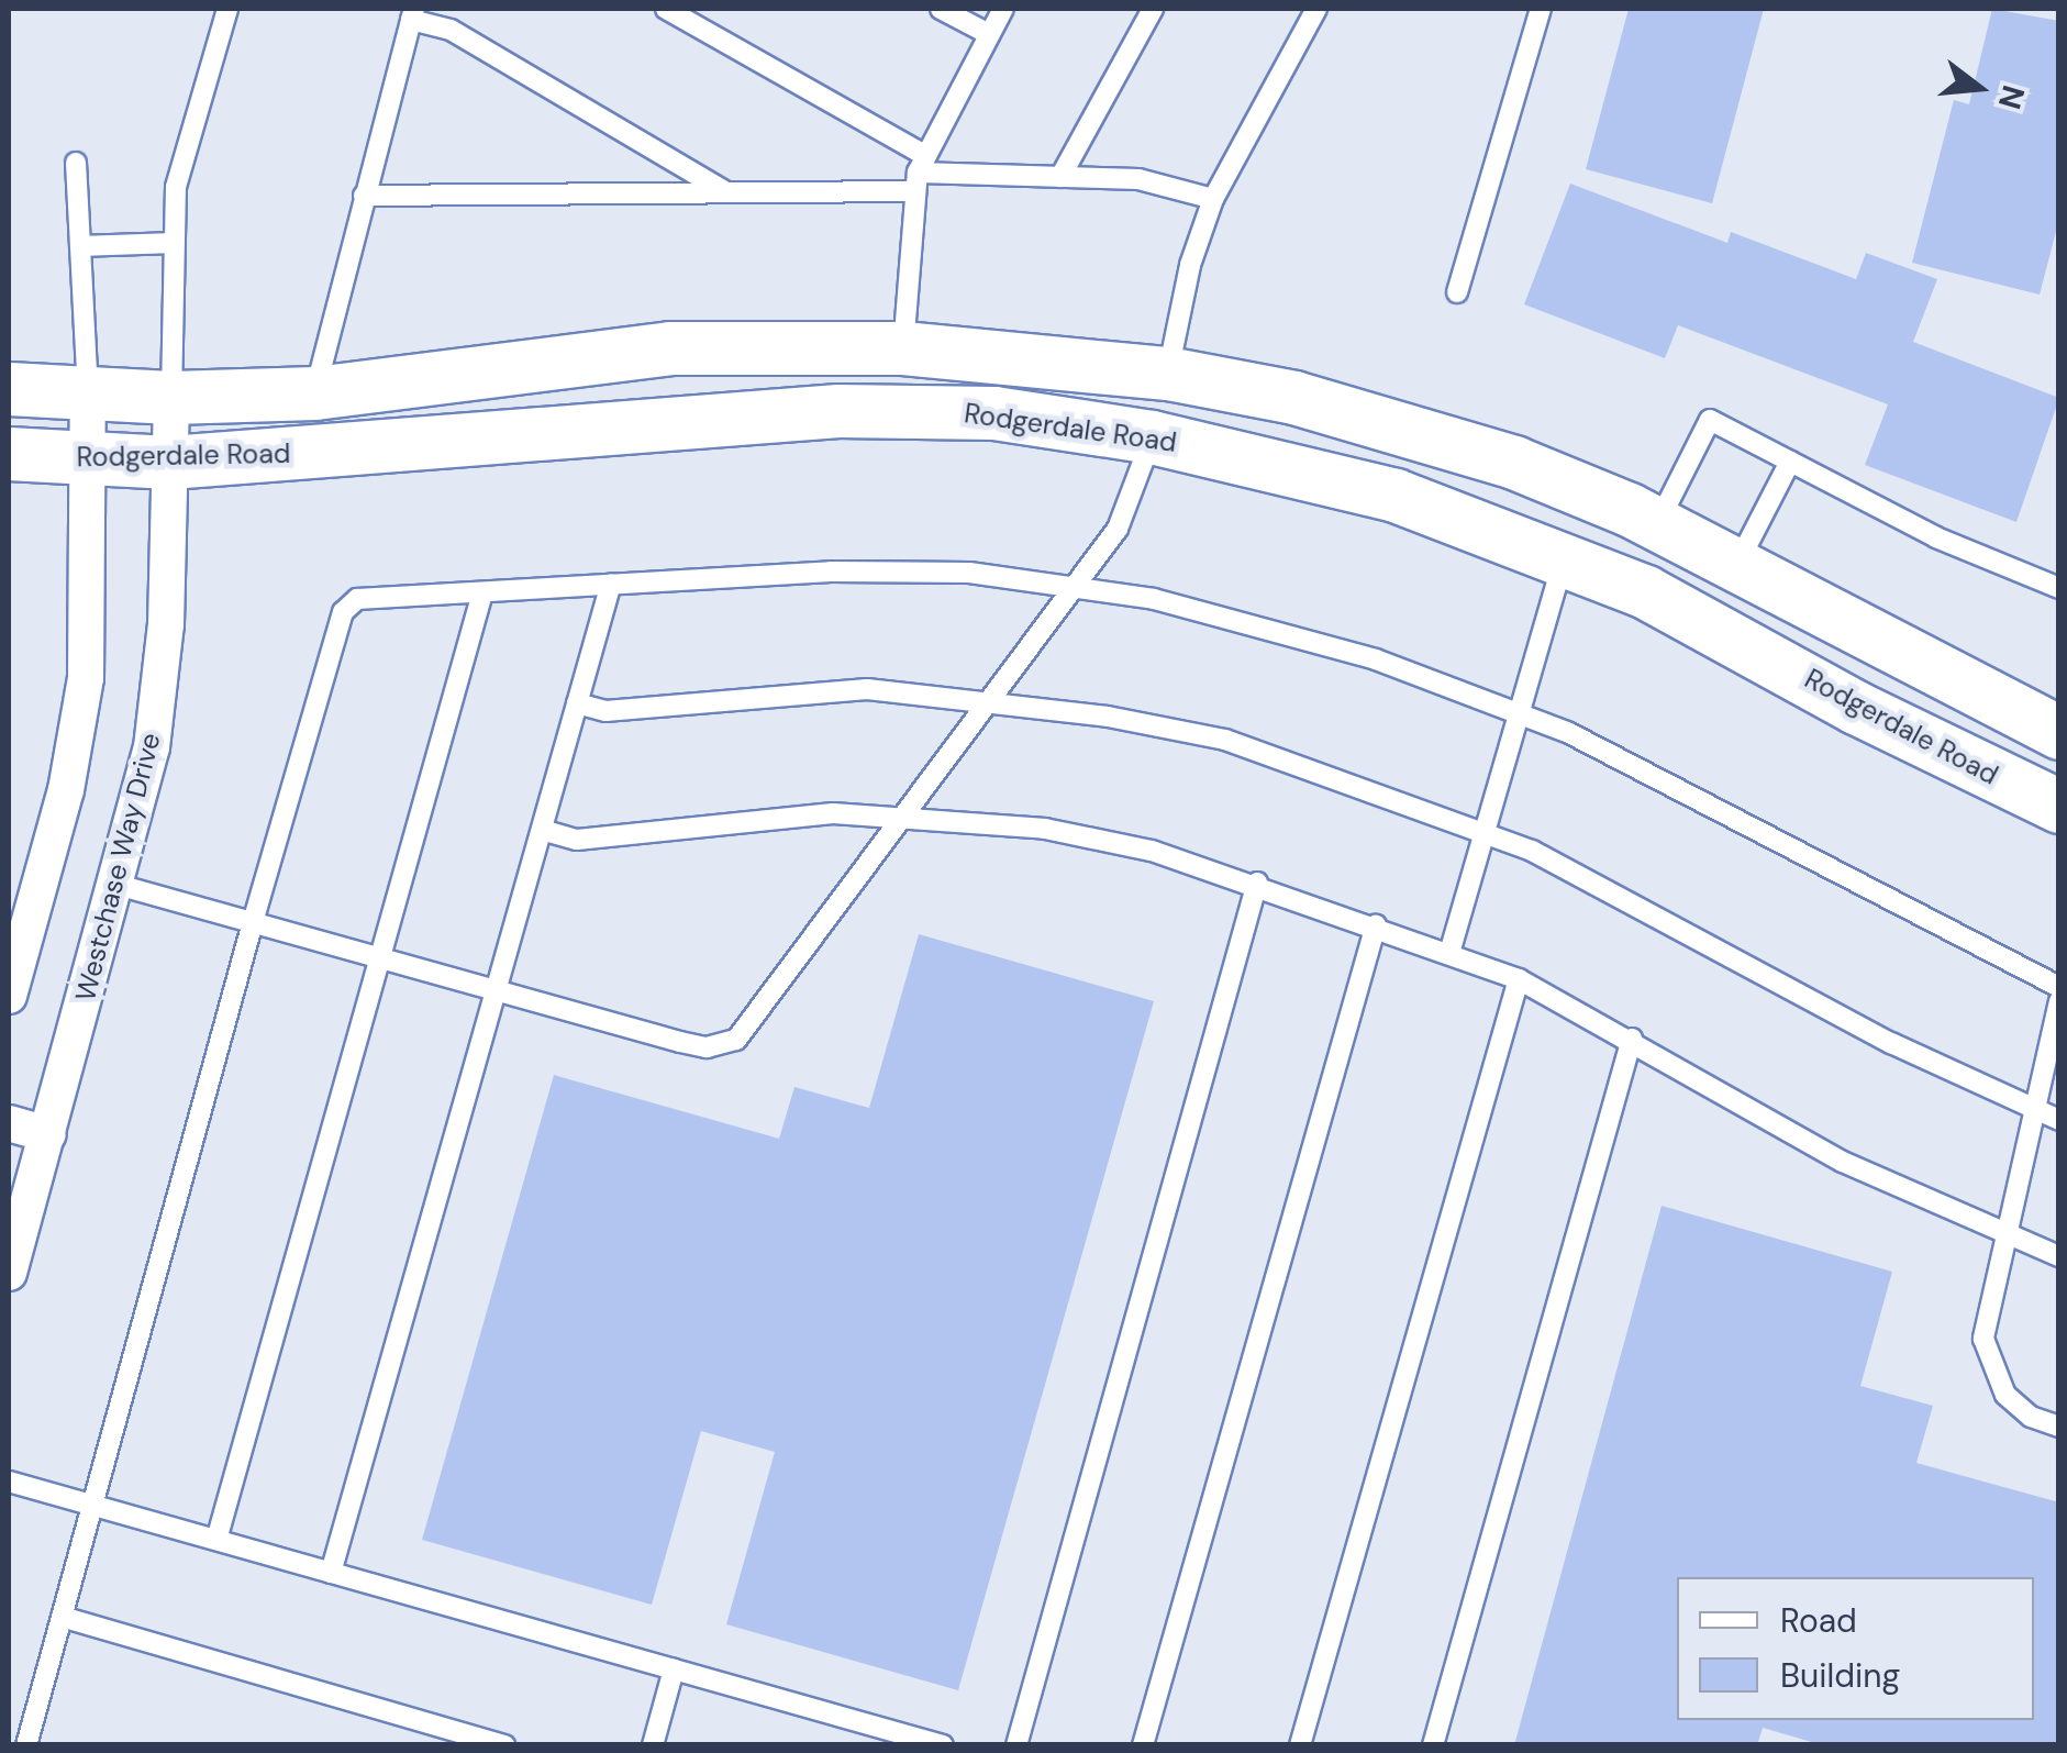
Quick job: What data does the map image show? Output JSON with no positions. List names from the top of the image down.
{
  "streets": {
    "street": ["Rodgerdale Road", "Westchase Way Drive"]
  },
  "crossings": [
    ["Rodgerdale Road", "Westchase Way Drive"]
  ],
  "legend": ["Road", "Building"],
  "north": "right"
}
